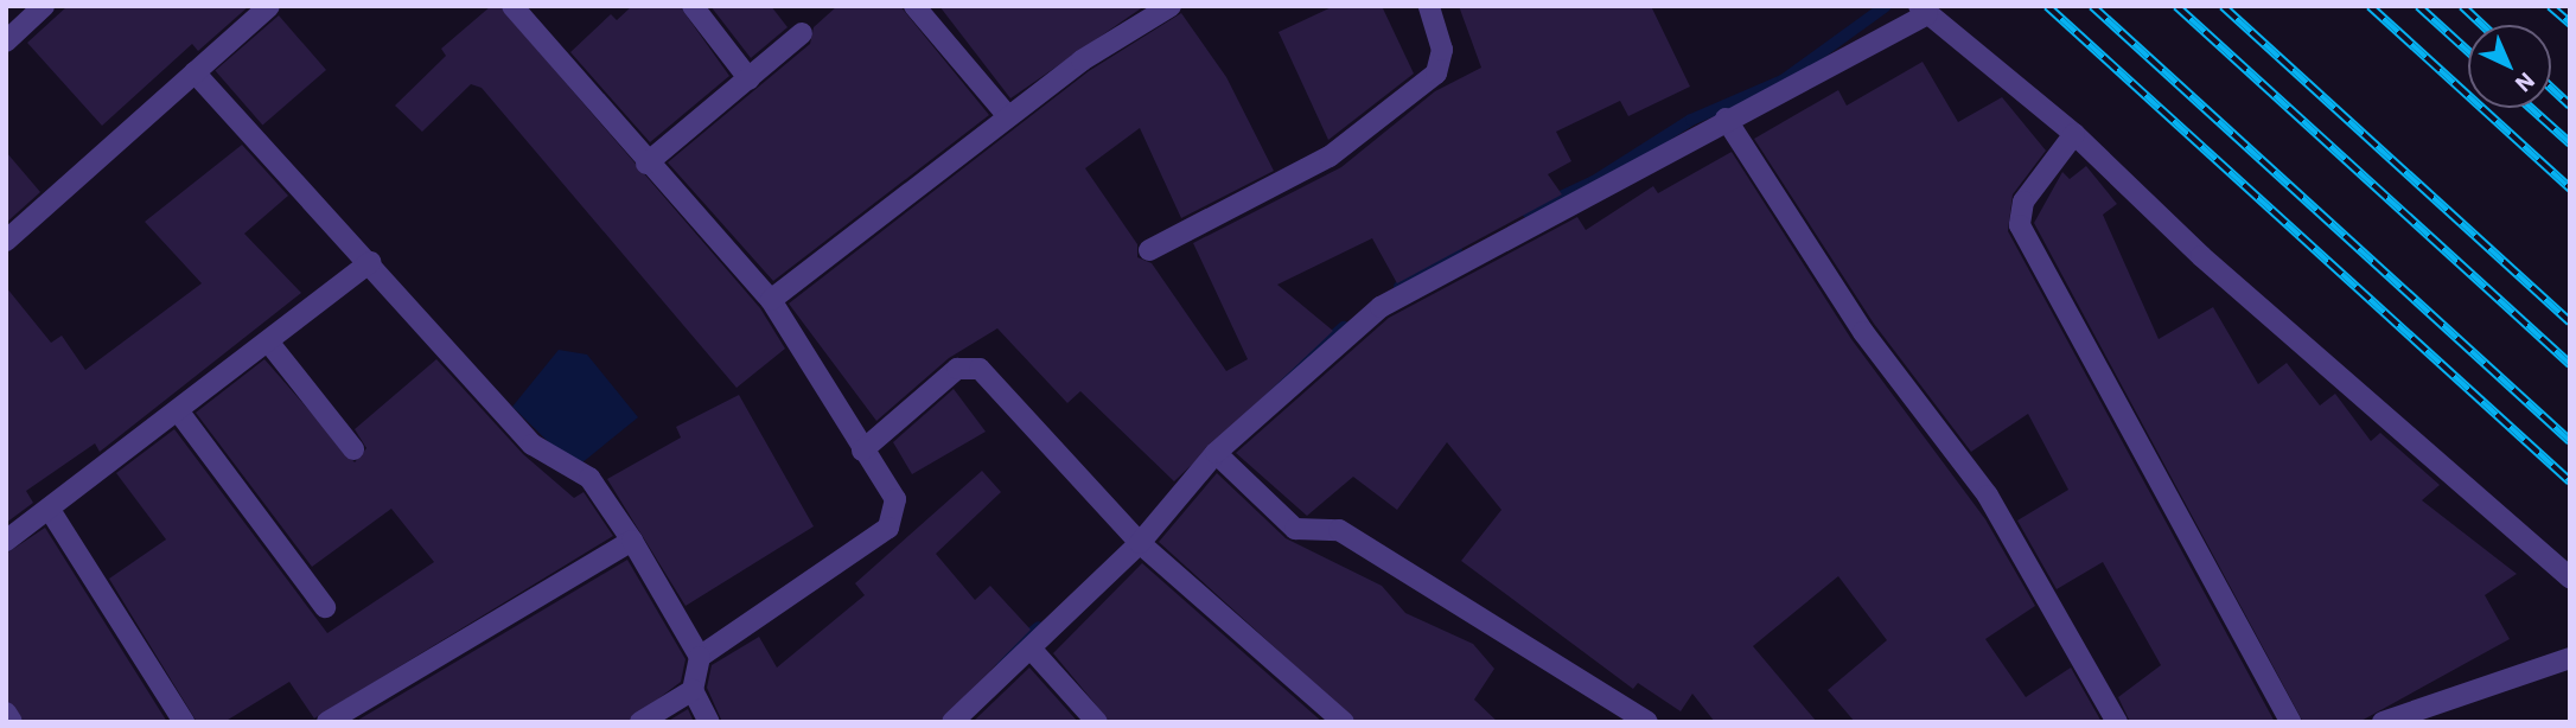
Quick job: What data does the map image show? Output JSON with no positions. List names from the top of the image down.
{
  "north": "bottom right"
}
